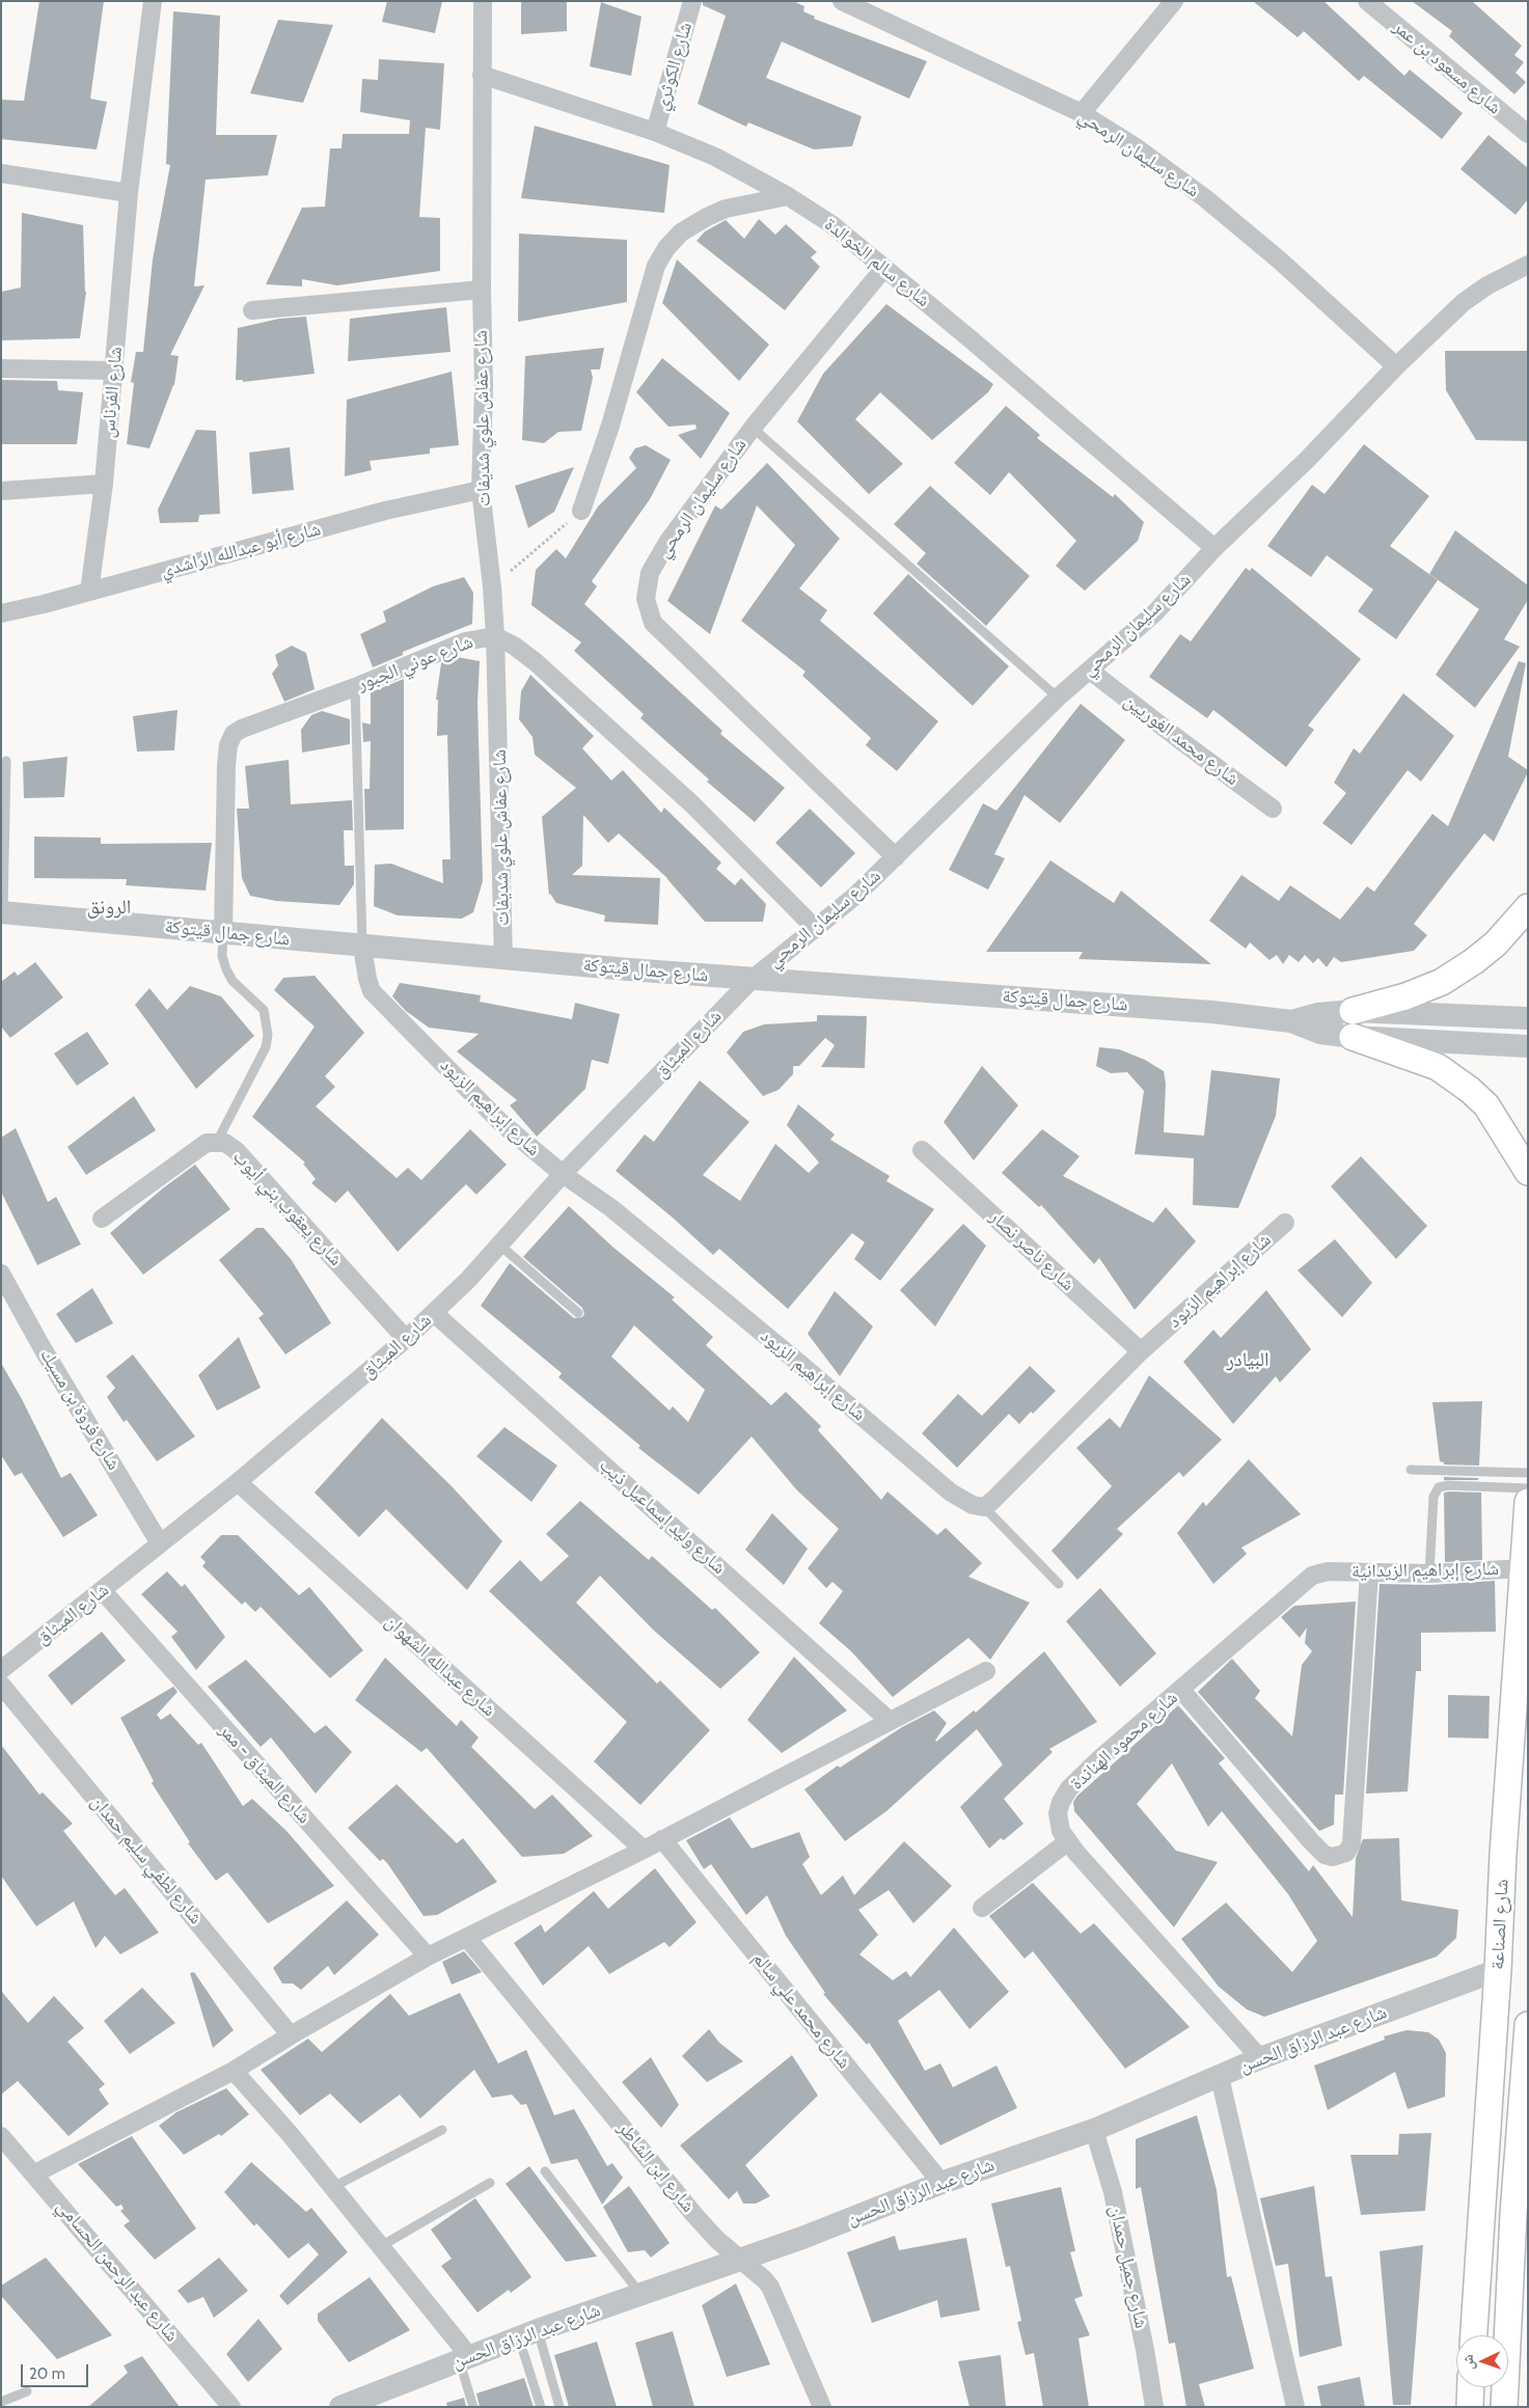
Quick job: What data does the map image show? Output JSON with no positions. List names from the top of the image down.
{
  "streets": {
    "main road": ["شارع الصناعة"],
    "street": [
      "شارع الكوثري",
      "شارع مسعود بن عمر",
      "شارع سليمان الرمحي",
      "شارع سالم الخوالدة",
      "شارع الفرناس",
      "شارع عفاش علوي شديفات",
      "شارع أبو عبدالله الراشدي",
      "شارع عوني الجبور",
      "شارع محمد الغوريين",
      "شارع جمال قيتوكة",
      "شارع الميثاق",
      "شارع إبراهيم الزيود",
      "شارع يعقوب بني أيوب",
      "شارع ناصر نصار",
      "شارع فروة بن مسيك",
      "شارع وليد إسماعيل ذيب",
      "شارع إبراهيم الزيدانية",
      "شارع عبدالله الشهوان",
      "شارع محمود الهناندة",
      "شارع الميثاق - ممر",
      "شارع لطفي سليم حمدان",
      "شارع محمد علي سالم",
      "شارع عبد الرزاق الحسن",
      "شارع ابن الشاطر",
      "شارع جميل حمدان",
      "شارع عبد الرحمن الحسامي"
    ]
  },
  "crossings": [
    ["شارع الكوثري", "شارع سالم الخوالدة"],
    ["شارع سليمان الرمحي", "شارع سالم الخوالدة"],
    ["شارع سليمان الرمحي", "شارع عوني الجبور"],
    ["شارع سليمان الرمحي", "شارع محمد الغوريين"],
    ["شارع سليمان الرمحي", "شارع جمال قيتوكة"],
    ["شارع سليمان الرمحي", "شارع الميثاق"],
    ["شارع سالم الخوالدة", "شارع عفاش علوي شديفات"],
    ["شارع الفرناس", "شارع أبو عبدالله الراشدي"],
    ["شارع عفاش علوي شديفات", "شارع أبو عبدالله الراشدي"],
    ["شارع عفاش علوي شديفات", "شارع عوني الجبور"],
    ["شارع عفاش علوي شديفات", "شارع جمال قيتوكة"],
    ["شارع عوني الجبور", "شارع جمال قيتوكة"],
    ["شارع جمال قيتوكة", "شارع الميثاق"],
    ["شارع جمال قيتوكة", "شارع إبراهيم الزيود"],
    ["شارع الميثاق", "شارع إبراهيم الزيود"],
    ["شارع الميثاق", "شارع يعقوب بني أيوب"],
    ["شارع الميثاق", "شارع فروة بن مسيك"],
    ["شارع الميثاق", "شارع وليد إسماعيل ذيب"],
    ["شارع الميثاق", "شارع عبدالله الشهوان"],
    ["شارع الميثاق", "شارع الميثاق - ممر"],
    ["شارع إبراهيم الزيود", "شارع ناصر نصار"],
    ["شارع إبراهيم الزيدانية", "شارع محمود الهناندة"],
    ["شارع إبراهيم الزيدانية", "شارع الصناعة"],
    ["شارع محمود الهناندة", "شارع عبد الرزاق الحسن"],
    ["شارع الصناعة", "شارع عبد الرزاق الحسن"],
    ["شارع محمد علي سالم", "شارع عبد الرزاق الحسن"],
    ["شارع عبد الرزاق الحسن", "شارع ابن الشاطر"],
    ["شارع عبد الرزاق الحسن", "شارع جميل حمدان"]
  ],
  "districts": ["الرونق", "البيادر"],
  "scale_bar": "20 m",
  "north": "left"
}
